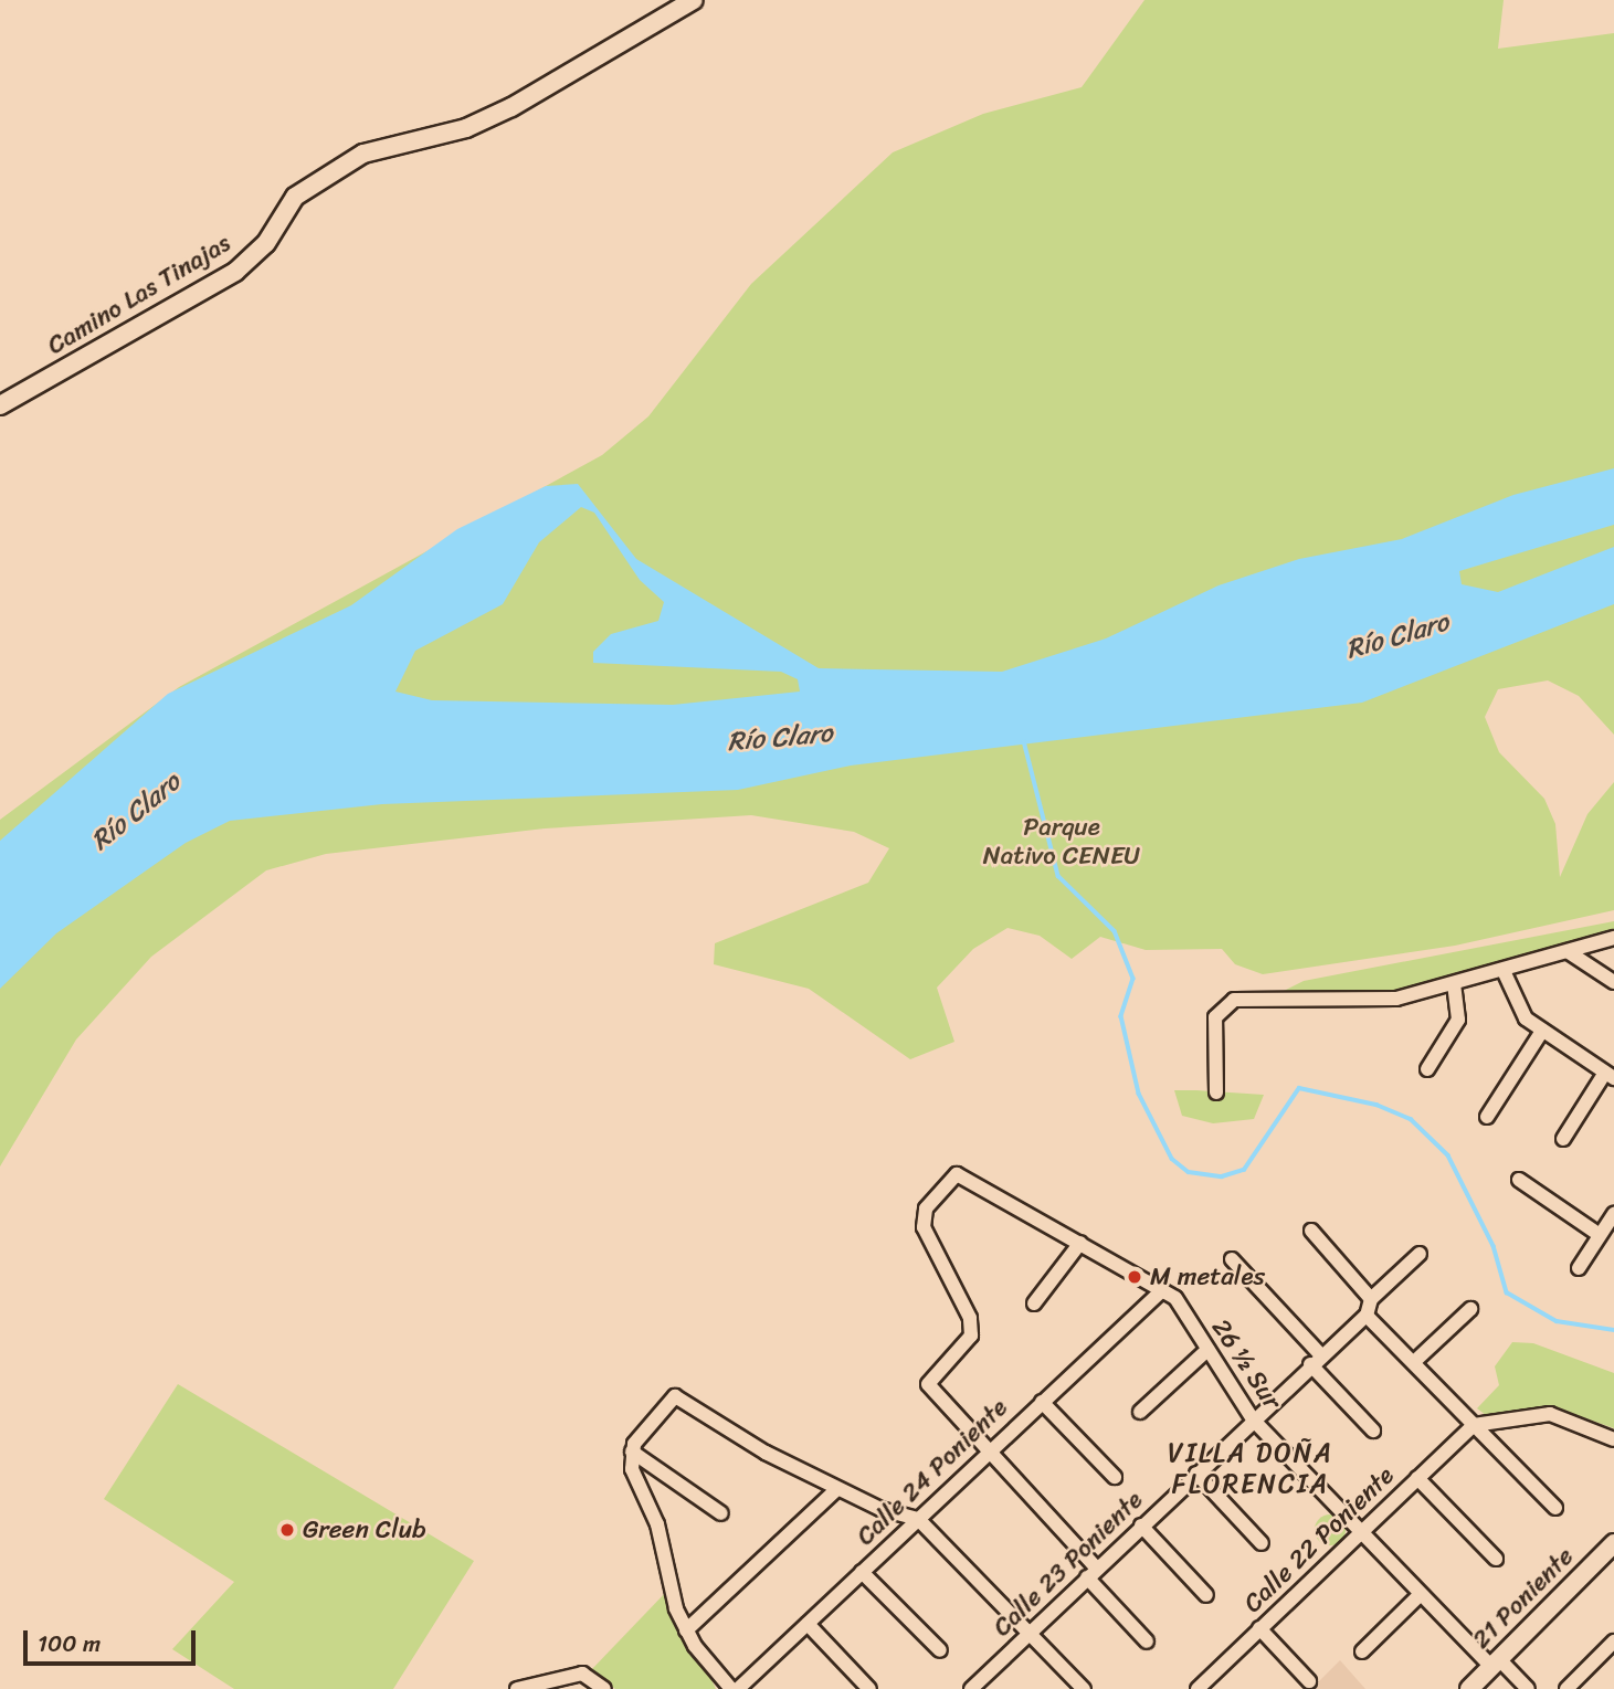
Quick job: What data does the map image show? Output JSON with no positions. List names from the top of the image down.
{
  "streets": {
    "street": [
      "Camino Las Tinajas",
      "26 ½ Sur",
      "Calle 24 Poniente",
      "Calle 22 Poniente",
      "Calle 23 Poniente",
      "21 Poniente"
    ]
  },
  "crossings": [
    ["26 ½ Sur", "Calle 24 Poniente"],
    ["26 ½ Sur", "Calle 22 Poniente"],
    ["26 ½ Sur", "Calle 23 Poniente"],
    ["26 ½ Sur", "21 Poniente"]
  ],
  "districts": ["VILLA DOÑA FLORENCIA"],
  "water": ["Río Claro"],
  "parks": ["Parque Nativo CENEU"],
  "places": ["M metales", "Green Club"],
  "scale_bar": "100 m"
}
